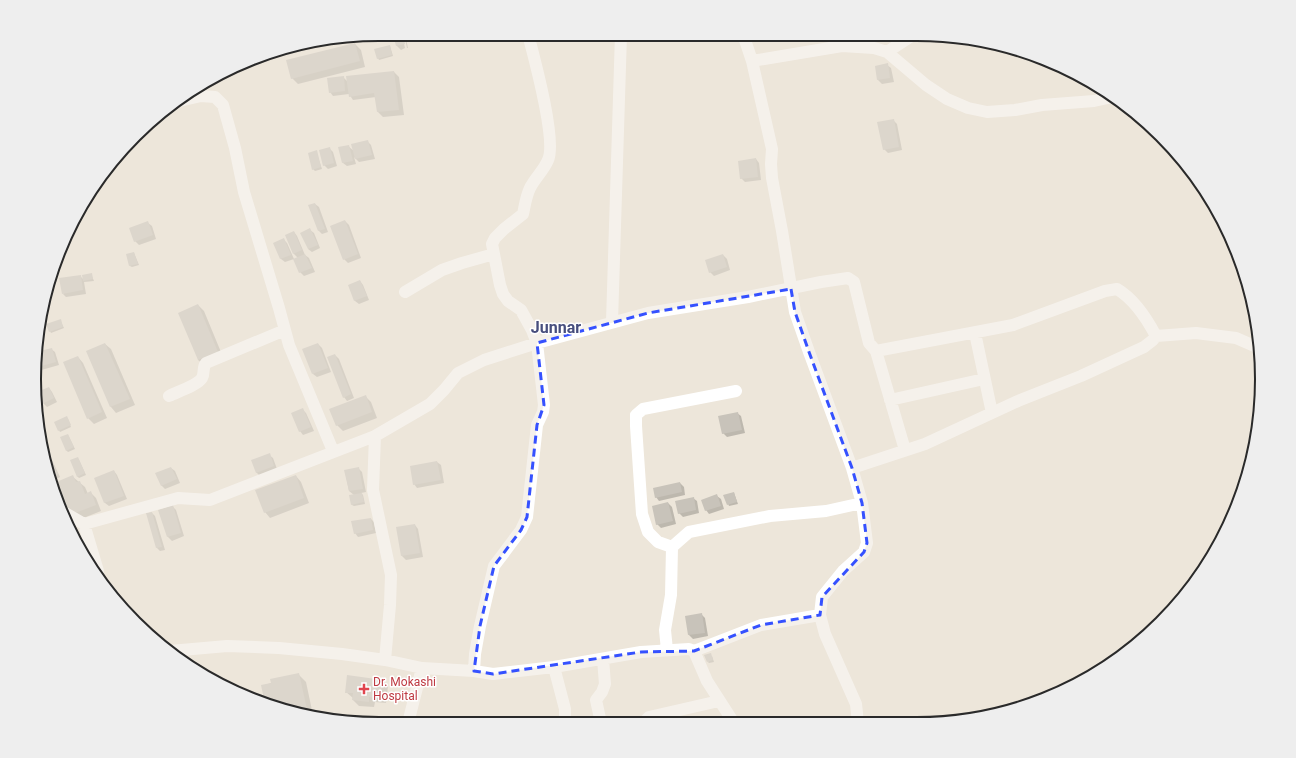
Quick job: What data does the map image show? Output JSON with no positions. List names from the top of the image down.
{
  "districts": ["Junnar"],
  "places": {
    "health": ["Dr. Mokashi Hospital"]
  }
}
